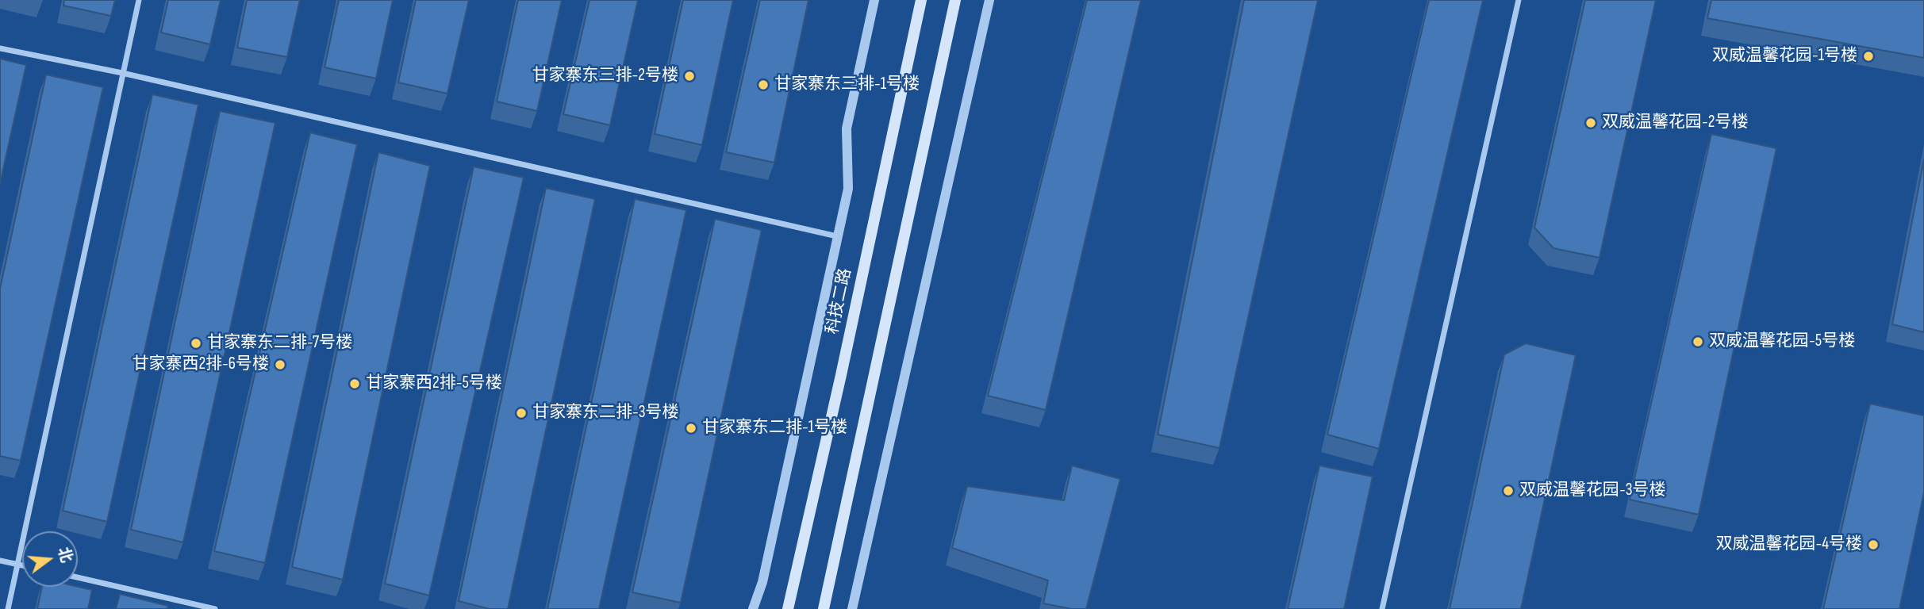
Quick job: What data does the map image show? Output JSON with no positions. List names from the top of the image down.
{
  "streets": {
    "main road": ["科技二路"]
  },
  "places": [
    "双威温馨花园-1号楼",
    "甘家寨东三排-2号楼",
    "甘家寨东三排-1号楼",
    "双威温馨花园-2号楼",
    "双威温馨花园-5号楼",
    "甘家寨东二排-7号楼",
    "甘家寨西2排-6号楼",
    "甘家寨西2排-5号楼",
    "甘家寨东二排-3号楼",
    "甘家寨东二排-1号楼",
    "双威温馨花园-3号楼",
    "双威温馨花园-4号楼"
  ],
  "north": "right"
}
